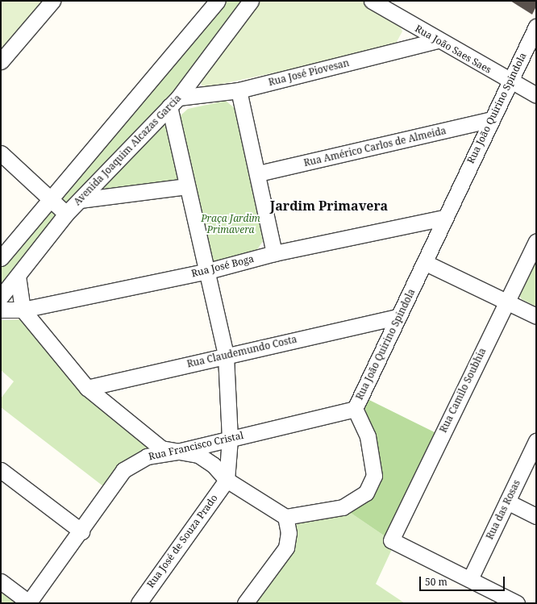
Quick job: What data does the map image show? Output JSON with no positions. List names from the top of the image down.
{
  "streets": {
    "street": [
      "Rua João Saes Saes",
      "Rua José Piovesan",
      "Rua João Quirino Spindola",
      "Rua Américo Carlos de Almeida",
      "Avenida Joaquim Alcazas Garcia",
      "Rua José Boga",
      "Rua Claudemundo Costa",
      "Rua Camilo Soubhia",
      "Rua Francisco Cristal",
      "Rua das Rosas",
      "Rua José de Souza Prado"
    ]
  },
  "crossings": [
    ["Rua João Saes Saes", "Rua José Piovesan"],
    ["Rua João Saes Saes", "Rua João Quirino Spindola"],
    ["Rua José Piovesan", "Avenida Joaquim Alcazas Garcia"],
    ["Rua João Quirino Spindola", "Rua Américo Carlos de Almeida"],
    ["Rua João Quirino Spindola", "Rua José Boga"],
    ["Rua João Quirino Spindola", "Rua Claudemundo Costa"],
    ["Rua João Quirino Spindola", "Rua Francisco Cristal"],
    ["Rua Camilo Soubhia", "Rua das Rosas"]
  ],
  "districts": ["Jardim Primavera"],
  "parks": ["Praça Jardim Primavera"],
  "scale_bar": "50 m"
}
